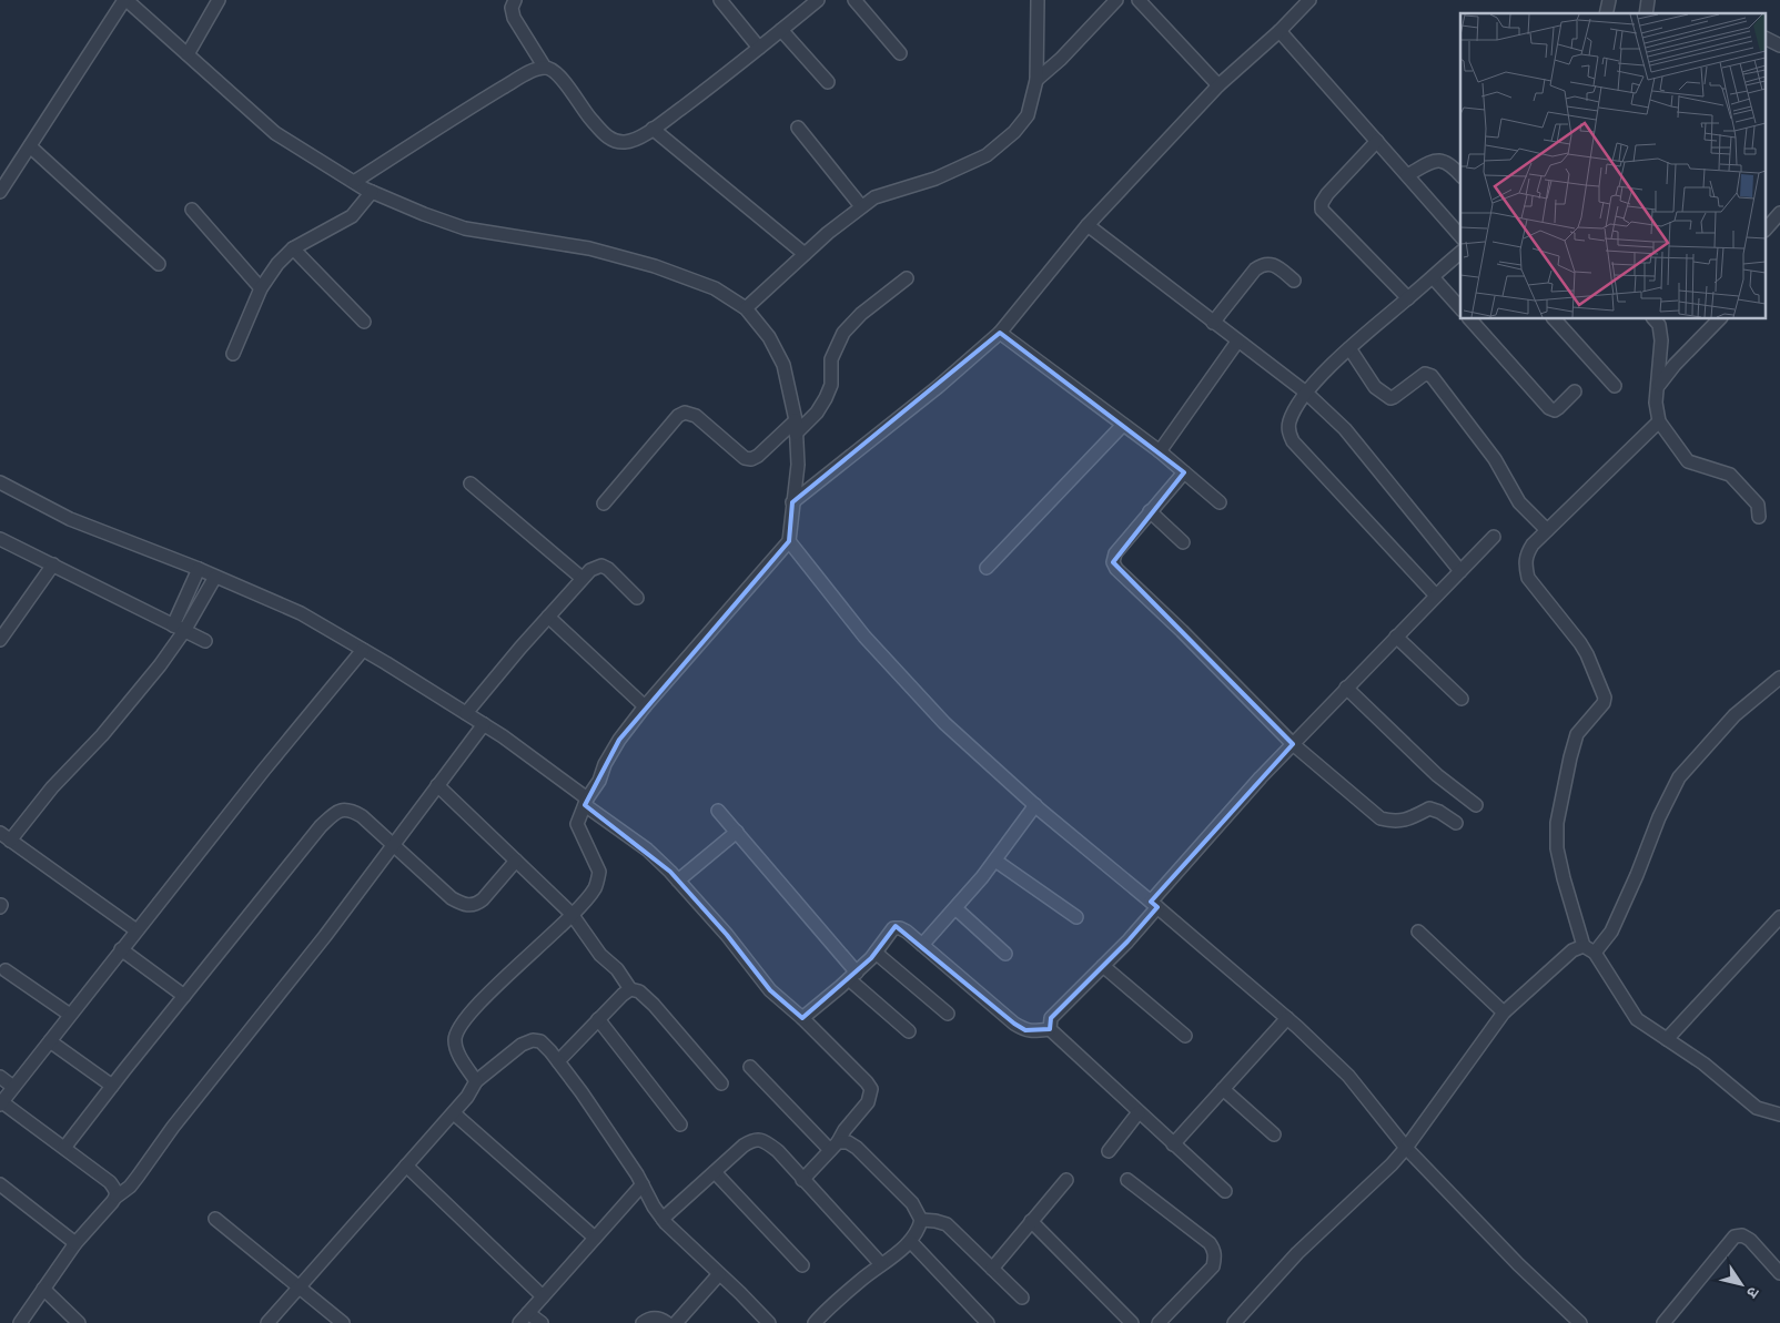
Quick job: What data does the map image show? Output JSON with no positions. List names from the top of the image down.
{
  "north": "bottom right"
}
